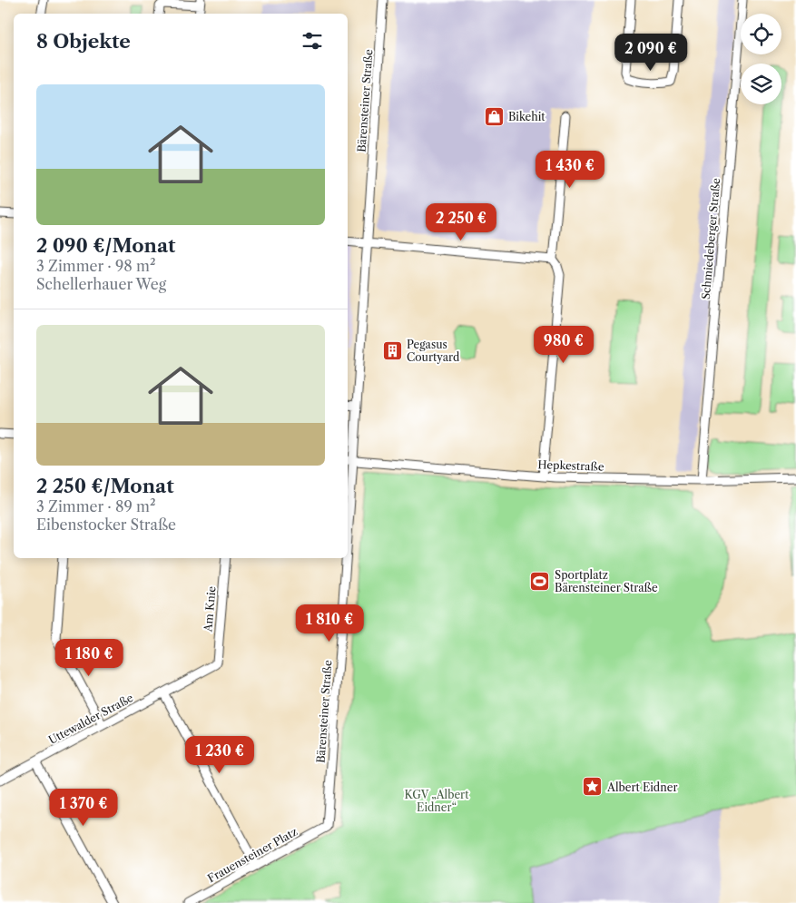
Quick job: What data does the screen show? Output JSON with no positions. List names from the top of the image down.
{
  "streets": {
    "street": [
      "Bärensteiner Straße",
      "Schmiedeberger Straße",
      "Hepkestraße",
      "Am Knie",
      "Uttewalder Straße",
      "Frauensteiner Platz"
    ]
  },
  "crossings": [
    ["Bärensteiner Straße", "Hepkestraße"],
    ["Bärensteiner Straße", "Frauensteiner Platz"],
    ["Schmiedeberger Straße", "Hepkestraße"],
    ["Am Knie", "Uttewalder Straße"]
  ],
  "parks": ["KGV „Albert Eidner“"],
  "places": {
    "shop": ["Bikehit"],
    "building": ["Pegasus Courtyard"],
    "sports": ["Sportplatz Bärensteiner Straße"],
    "place": ["Albert Eidner"]
  },
  "page": {
    "heading": "8 Objekte",
    "price": [
      "2 090 €",
      "1 430 €",
      "2 250 €",
      "980 €",
      "1 810 €",
      "1 180 €",
      "1 230 €",
      "1 370 €"
    ],
    "list": [
      {
        "name": "2 090 €/Monat",
        "note": "3 Zimmer · 98 m² · Schellerhauer Weg"
      },
      {
        "name": "2 250 €/Monat",
        "note": "3 Zimmer · 89 m² · Eibenstocker Straße"
      }
    ]
  }
}
